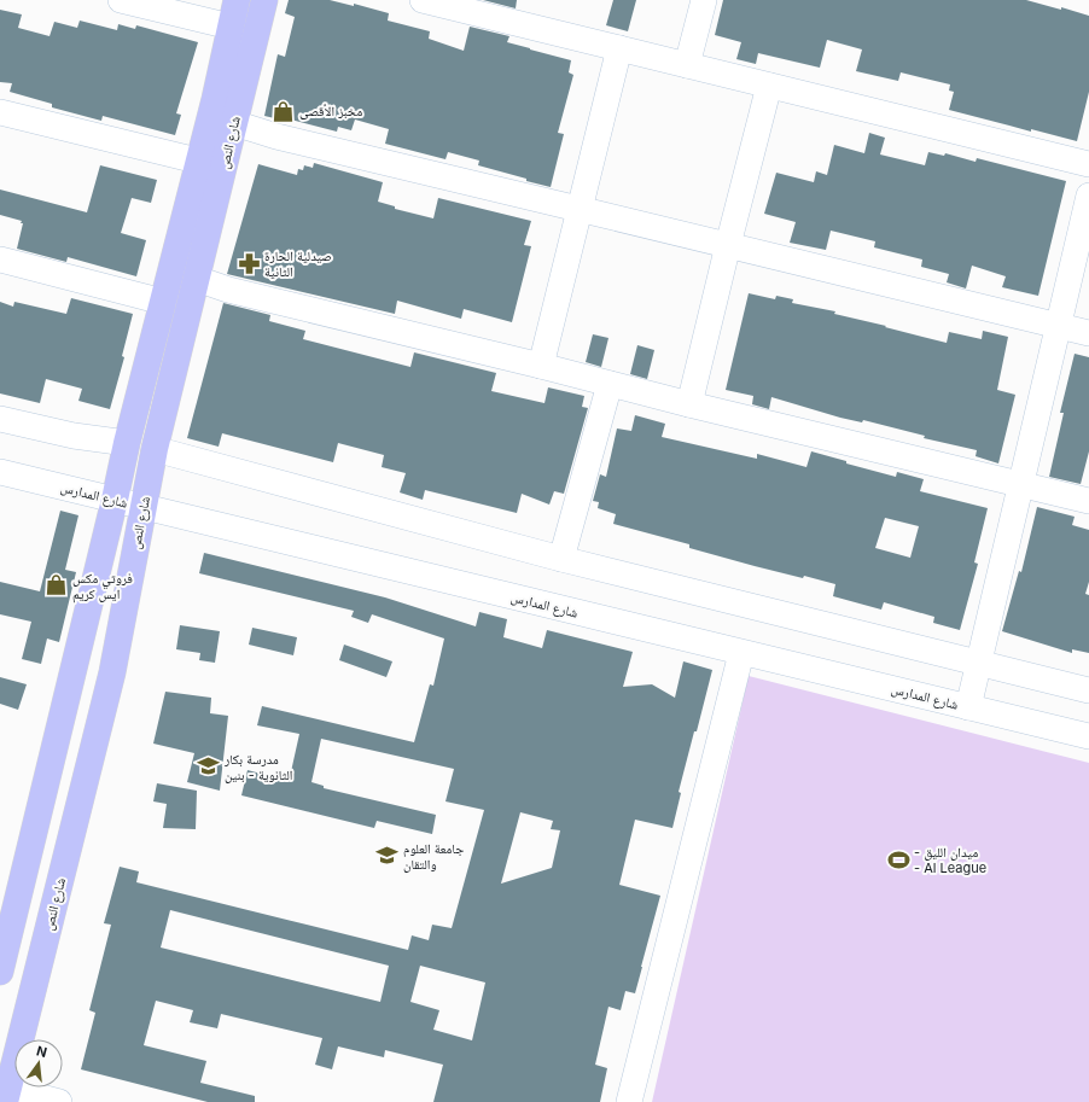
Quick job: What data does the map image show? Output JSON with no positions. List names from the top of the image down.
{
  "streets": {
    "main road": ["شارع النص"],
    "street": ["شارع المدارس"]
  },
  "crossings": [
    ["شارع النص", "شارع المدارس"]
  ],
  "places": {
    "shop": ["مخبز الأقصى", "فروتي مكس ايس كريم"],
    "pharmacy": ["صيدلية الحارة الثانية"],
    "school or university": ["مدرسة بكار الثانوية - بنين", "جامعة العلوم والتقان"],
    "sports": ["- ميدان الليق - Al League"]
  },
  "north": "top"
}
